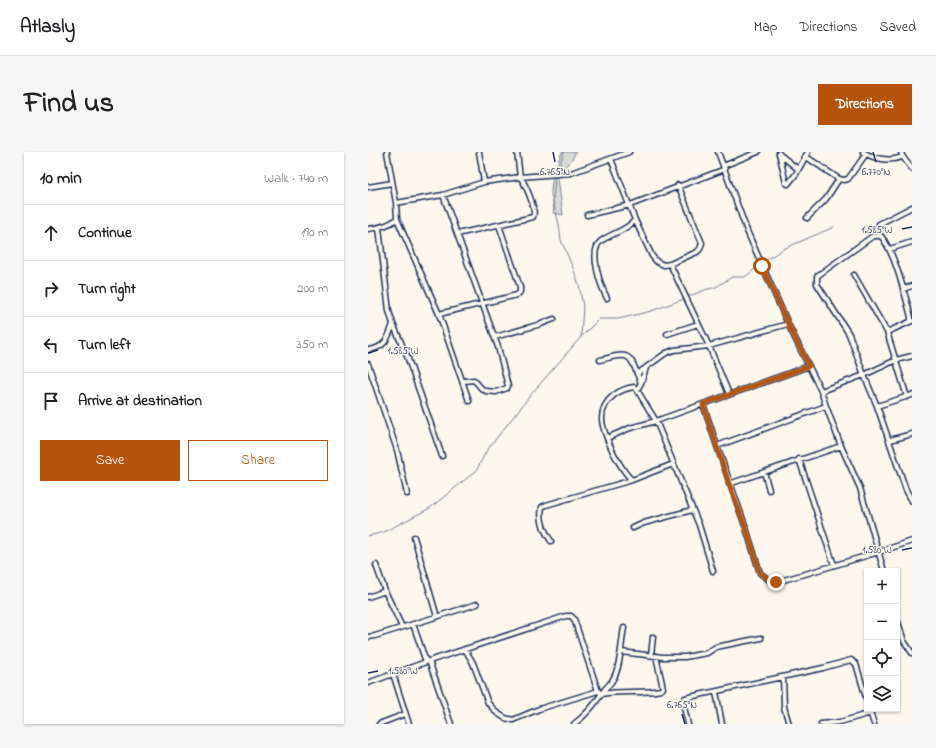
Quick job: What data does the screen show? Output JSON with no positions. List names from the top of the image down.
{
  "page": {
    "header": "Atlasly",
    "nav": ["Map", "Directions", "Saved"],
    "title": "Find us",
    "buttons": [
      "Directions",
      ["Save", "Share"]
    ],
    "heading": ["10 min", "Walk · 740 m"],
    "list": [
      ["Continue", "190 m"],
      ["Turn right", "200 m"],
      ["Turn left", "350 m"],
      "Arrive at destination"
    ],
    "map_buttons": ["+", "−"]
  },
  "coordinates": [
    "6.765°N",
    "6.770°N",
    "1.585°W",
    "1.580°W"
  ]
}
